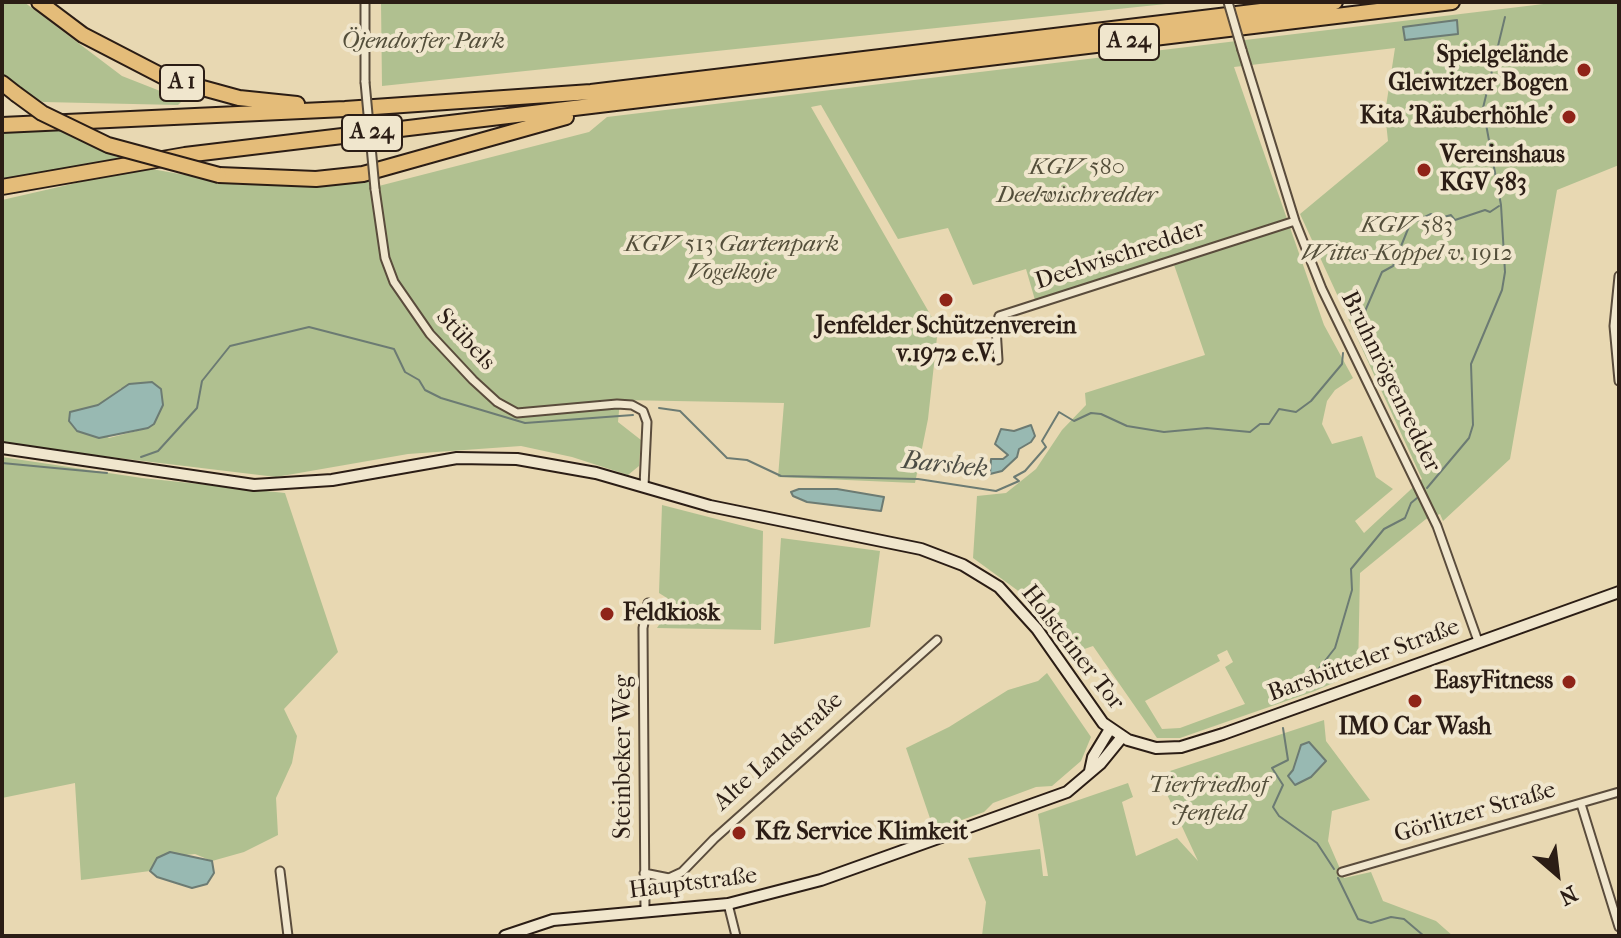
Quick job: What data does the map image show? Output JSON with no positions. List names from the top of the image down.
{
  "streets": {
    "highway": ["A 24", "A 1"],
    "main road": ["Holsteiner Tor", "Barsbütteler Straße", "Hauptstraße"],
    "street": [
      "Deelwischredder",
      "Stübels",
      "Bruhnrögenredder",
      "Alte Landstraße",
      "Steinbeker Weg",
      "Görlitzer Straße"
    ]
  },
  "crossings": [
    ["A 24", "A 1"],
    ["Deelwischredder", "Bruhnrögenredder"],
    ["Stübels", "Holsteiner Tor"],
    ["Bruhnrögenredder", "Barsbütteler Straße"],
    ["Holsteiner Tor", "Barsbütteler Straße"],
    ["Alte Landstraße", "Steinbeker Weg"],
    ["Steinbeker Weg", "Hauptstraße"]
  ],
  "water": ["Barsbek"],
  "parks": [
    "Öjendorfer Park",
    "KGV 580 Deelwischredder",
    "KGV 583 Wittes-Koppel v. 1912",
    "KGV 513 Gartenpark Vogelkoje",
    "Tierfriedhof Jenfeld"
  ],
  "places": [
    "Spielgelände Gleiwitzer Bogen",
    "Kita 'Räuberhöhle'",
    "Vereinshaus KGV 583",
    "Jenfelder Schützenverein v.1972 e.V.",
    "Feldkiosk",
    "EasyFitness",
    "IMO Car Wash",
    "Kfz Service Klimkeit"
  ],
  "north": "bottom right"
}
